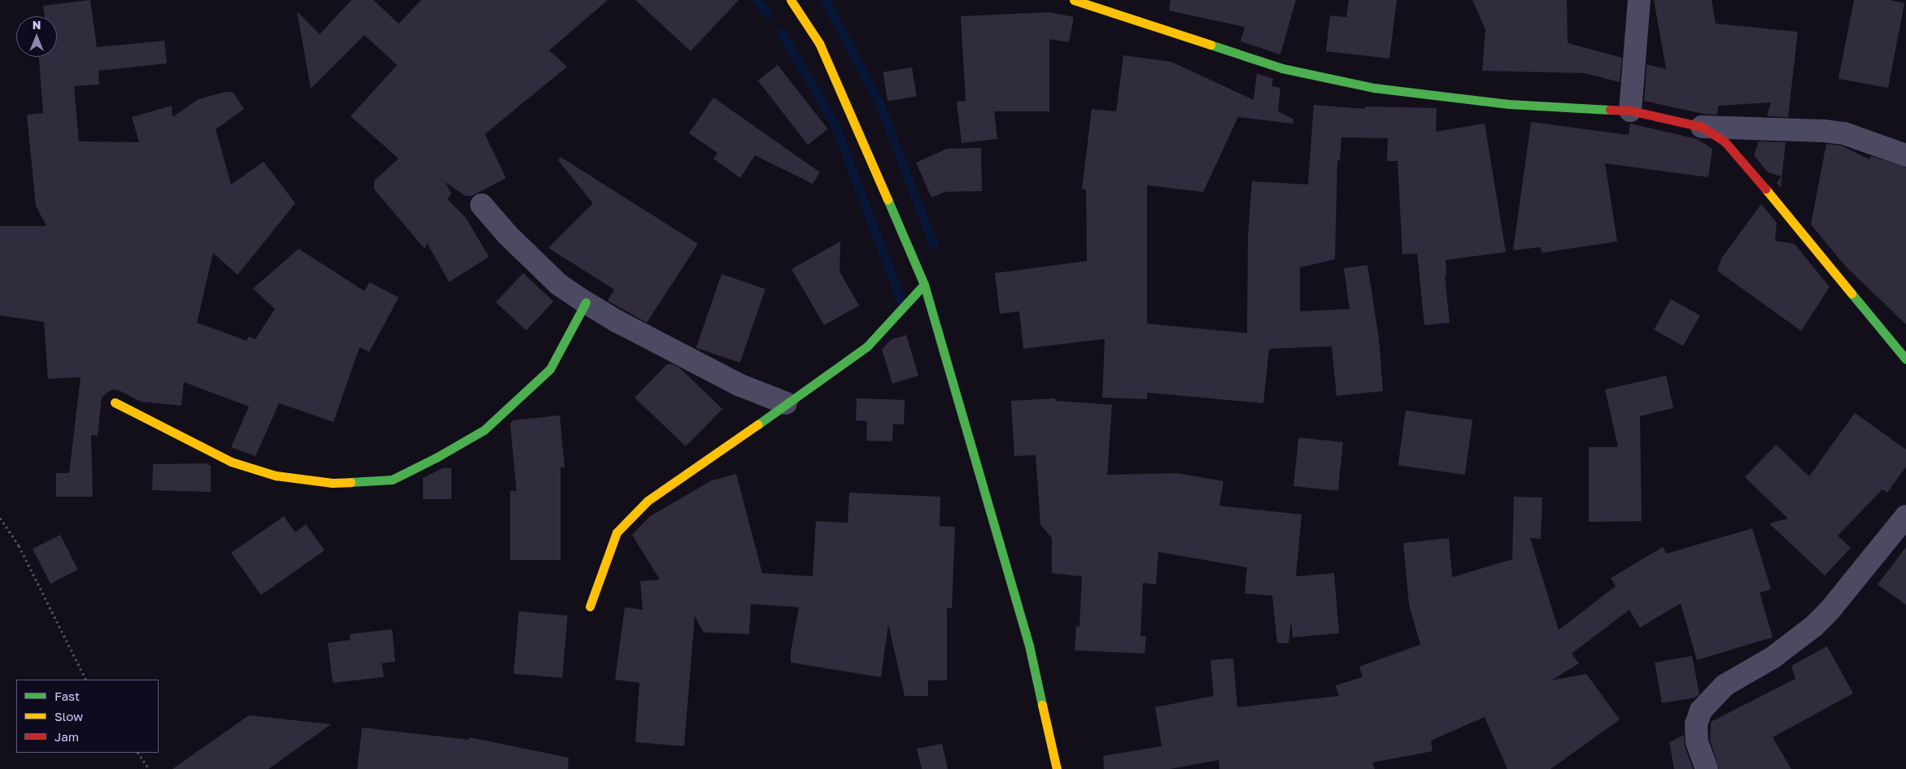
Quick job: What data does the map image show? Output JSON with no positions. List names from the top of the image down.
{
  "legend": ["Fast", "Slow", "Jam"],
  "north": "top"
}
